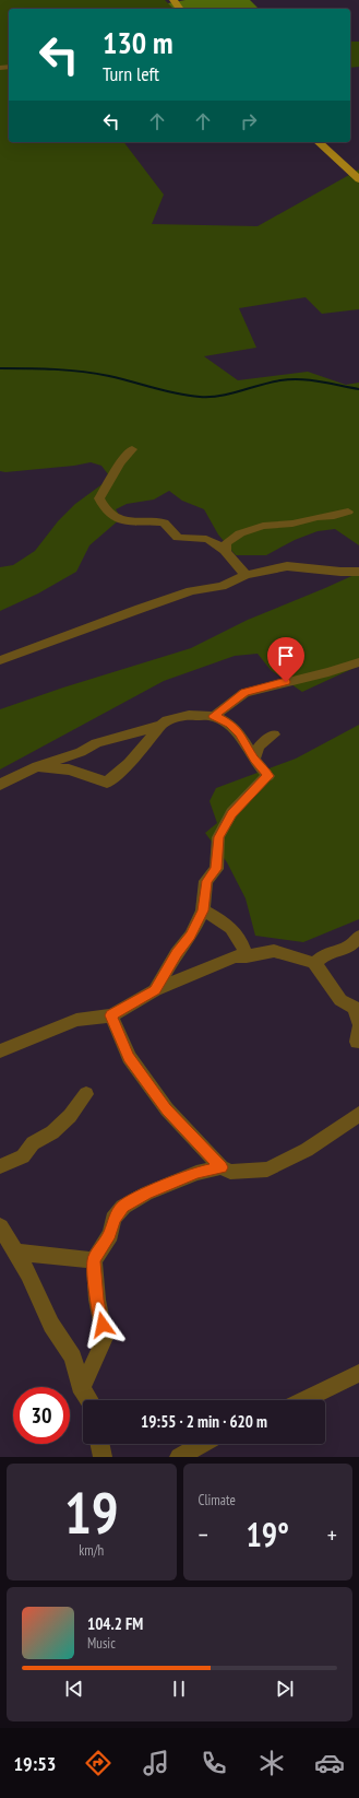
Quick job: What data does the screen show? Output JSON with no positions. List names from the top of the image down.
{
  "page": {
    "turn": ["130 m", "Turn left"],
    "limit": "30",
    "trip": "19:55 · 2 min · 620 m",
    "tile": [
      ["19", "km/h"],
      "Climate"
    ],
    "heat": ["−", "19°", "+"],
    "song": ["104.2 FM", "Music"],
    "tabs": "19:53"
  }
}
